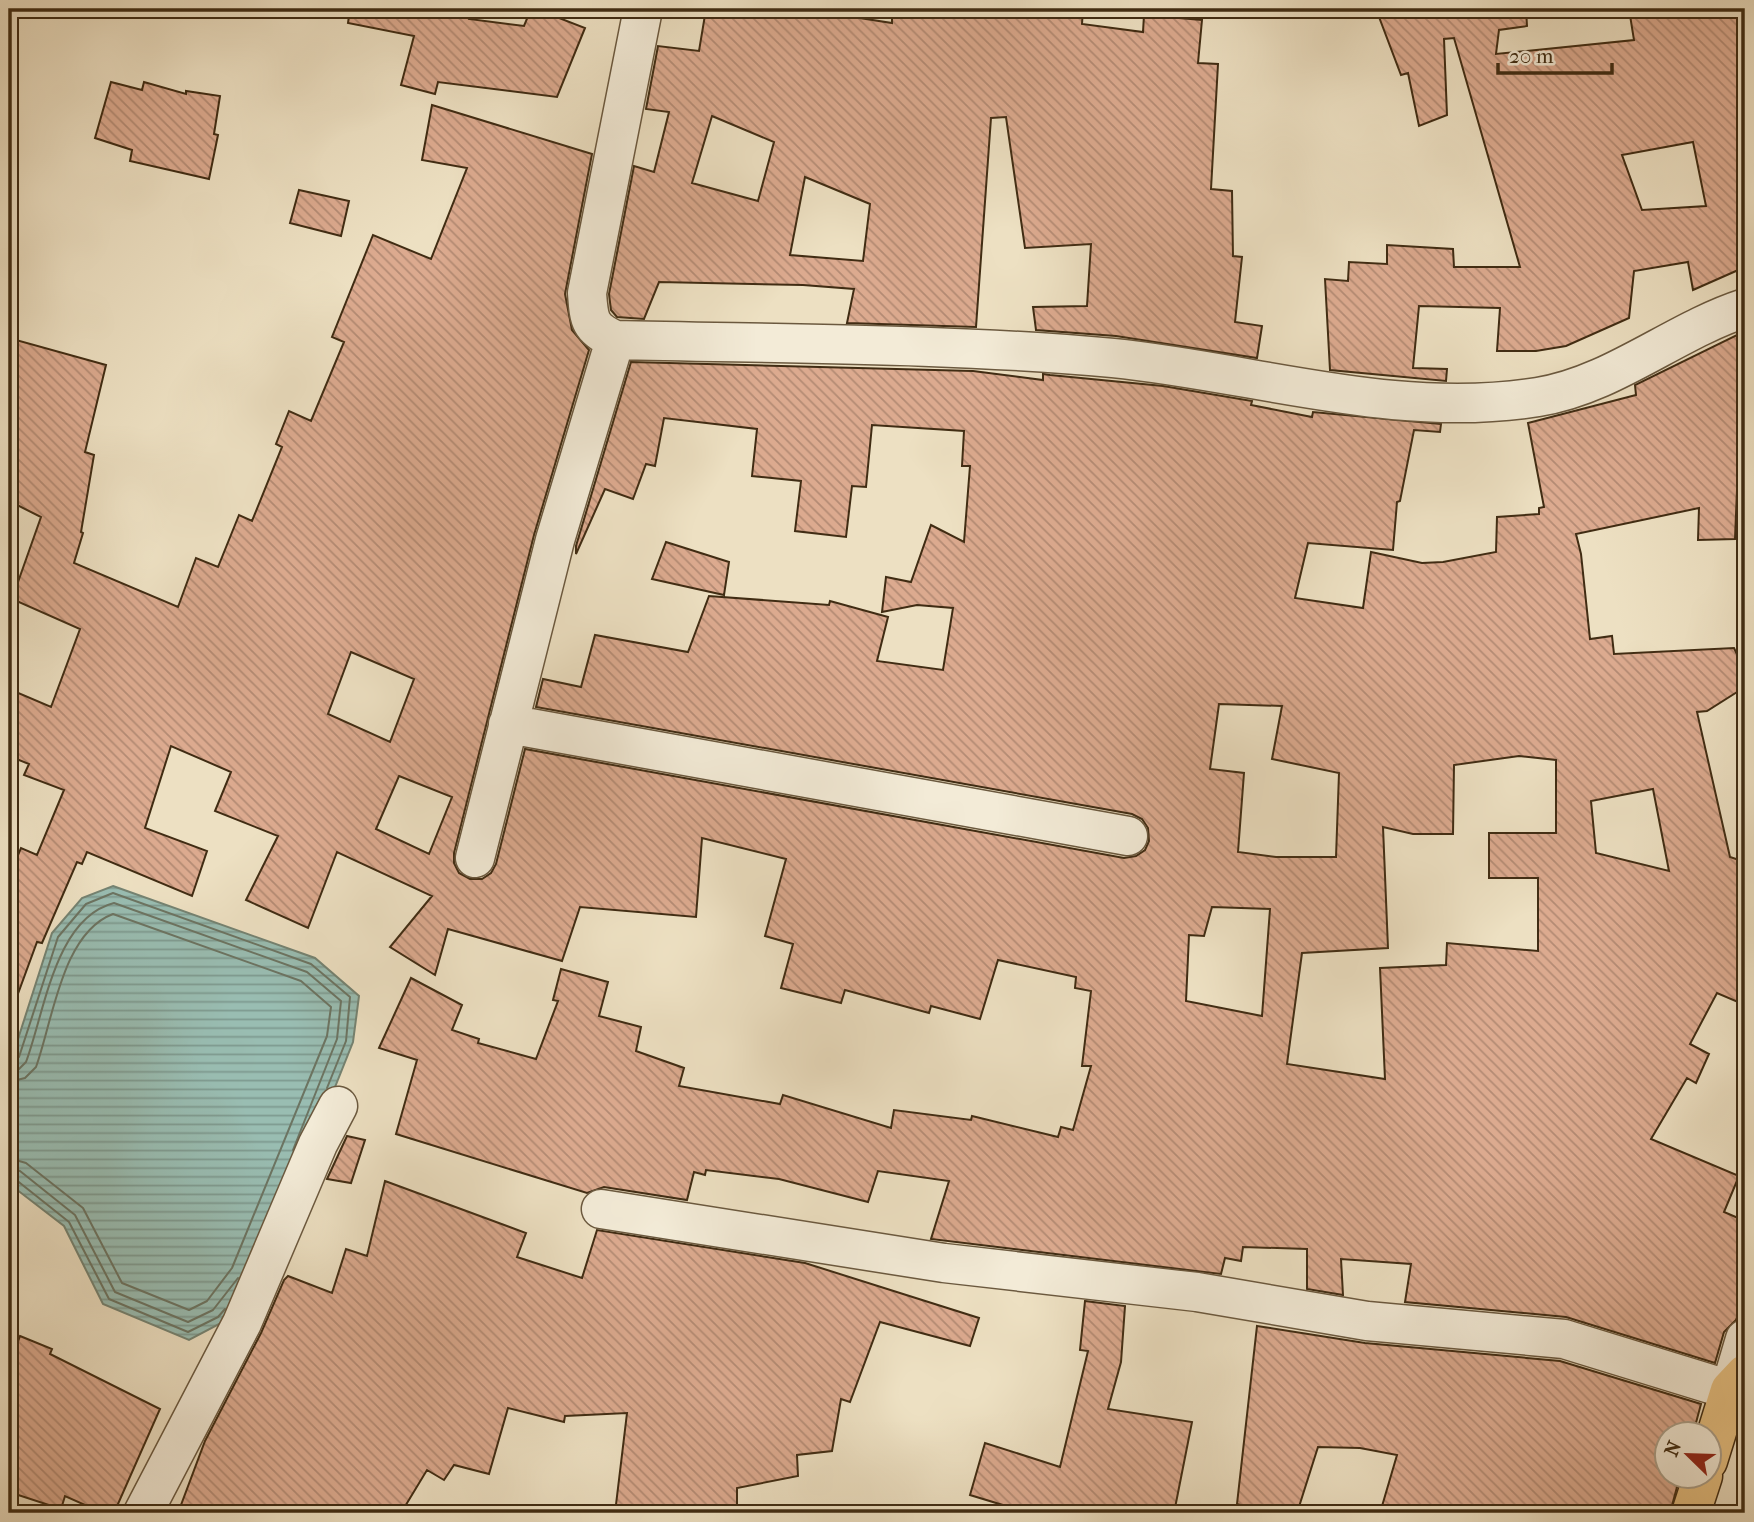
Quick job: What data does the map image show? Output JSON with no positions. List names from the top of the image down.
{
  "scale_bar": "20 m",
  "north": "top left"
}
